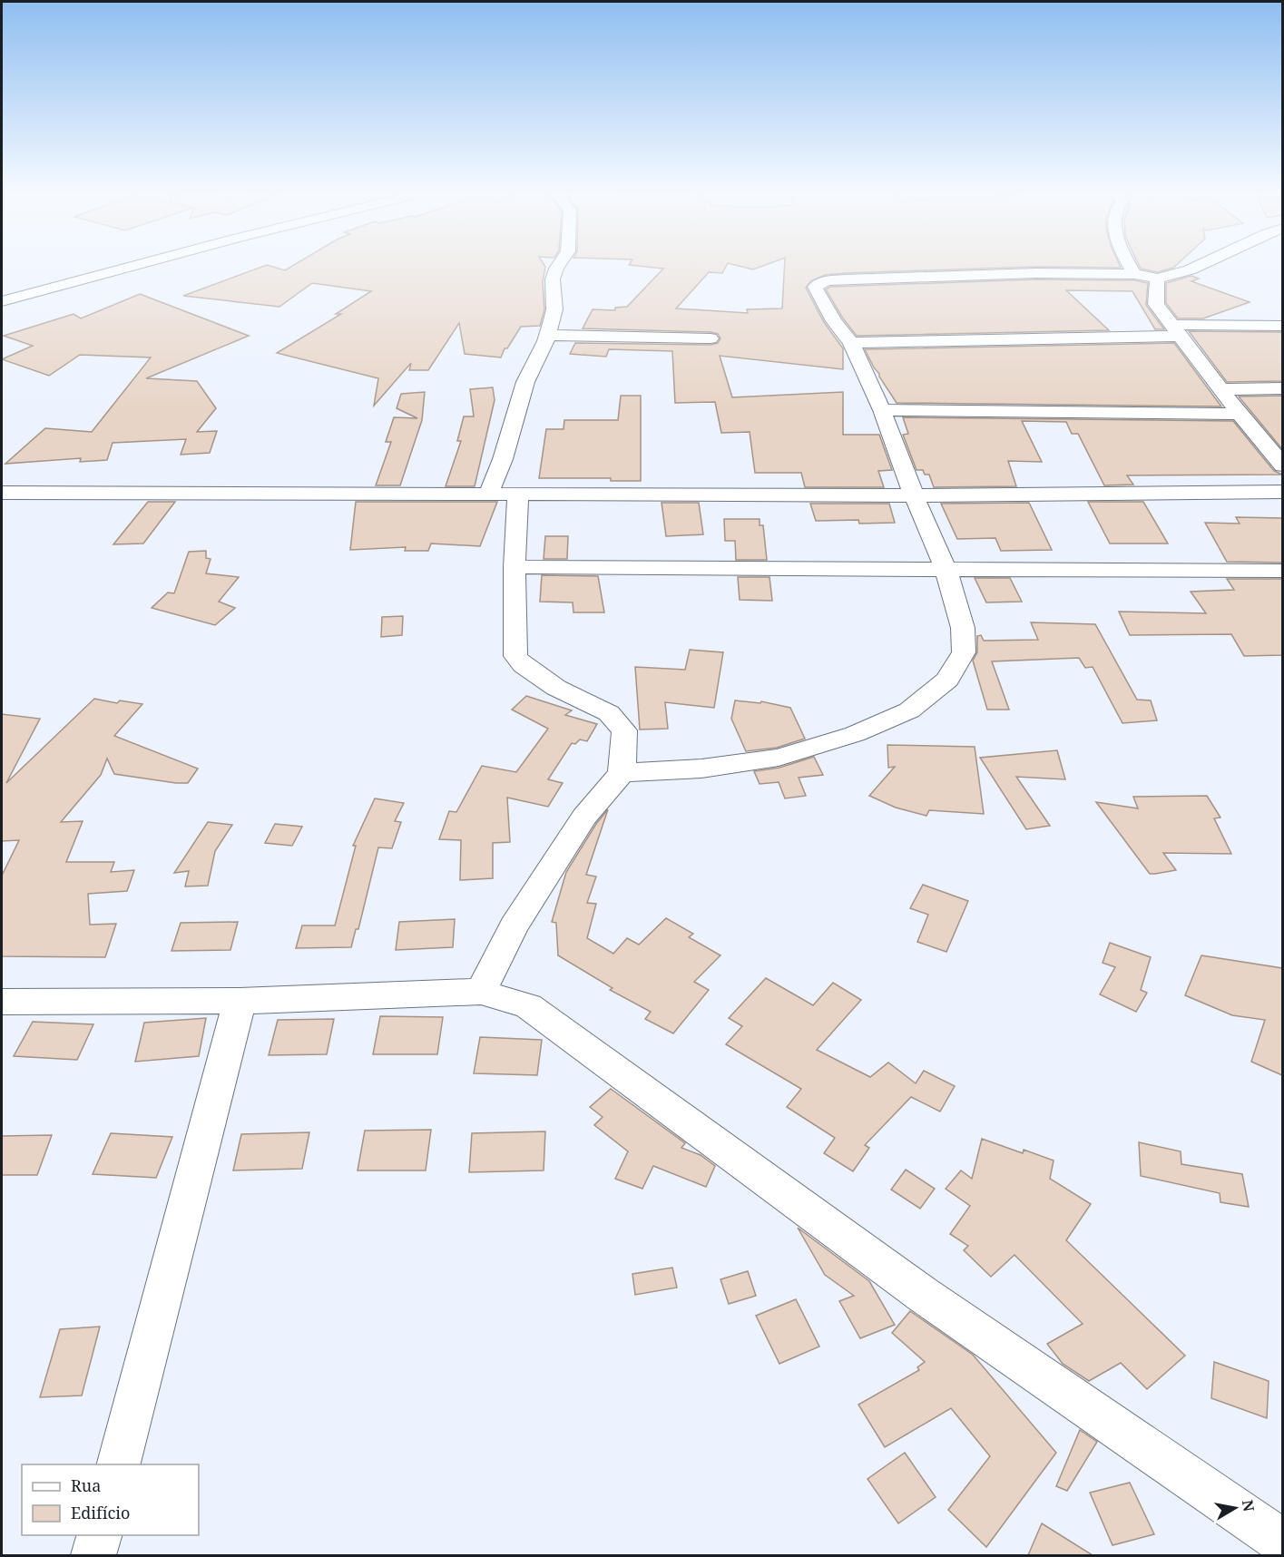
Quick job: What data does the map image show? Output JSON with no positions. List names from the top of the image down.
{
  "legend": ["Rua", "Edifício"],
  "north": "right"
}
